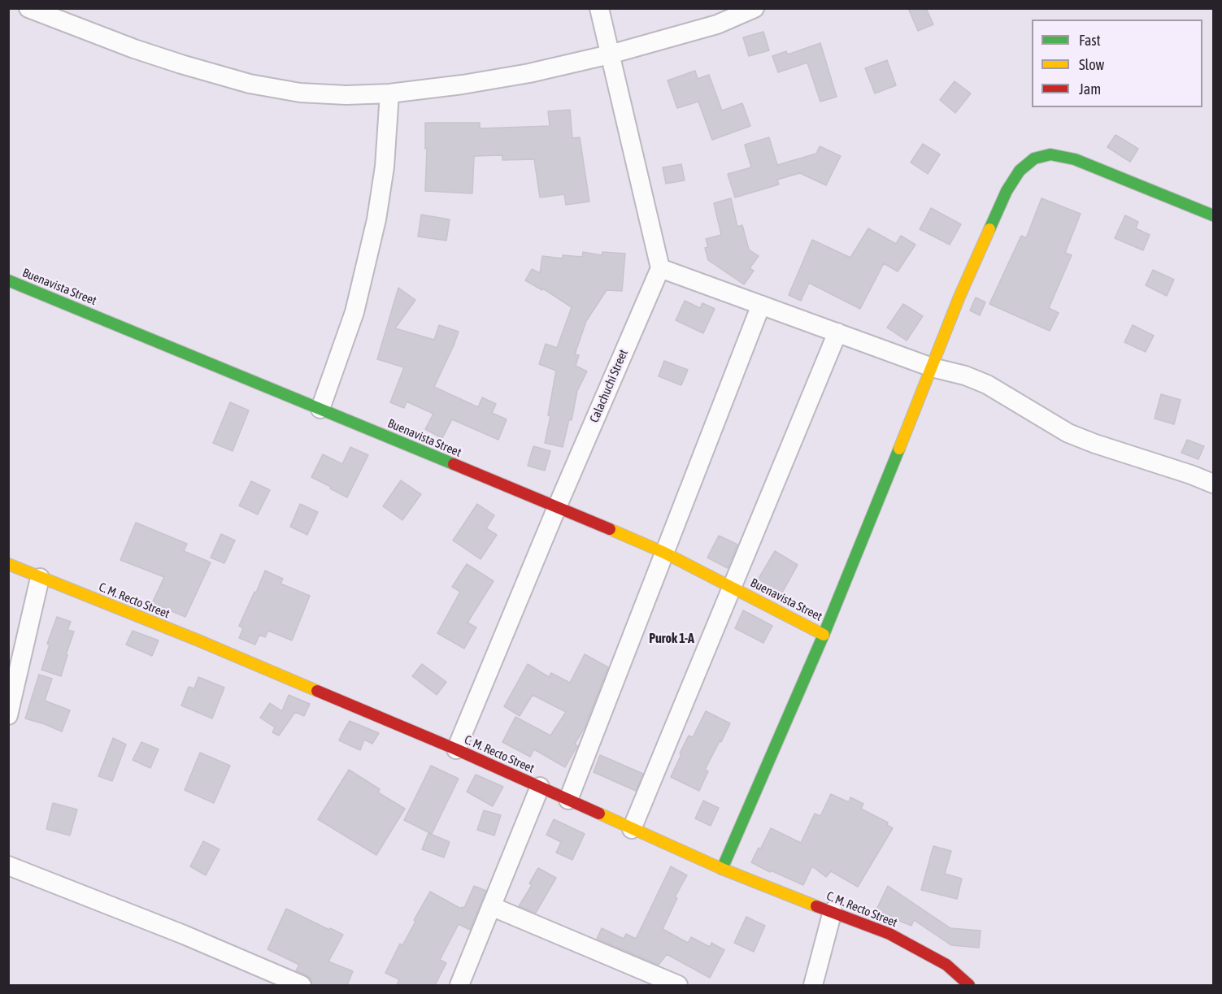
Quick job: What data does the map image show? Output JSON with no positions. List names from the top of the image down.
{
  "streets": {
    "street": ["Buenavista Street", "Calachuchi Street", "C. M. Recto Street"]
  },
  "crossings": [
    ["Buenavista Street", "Calachuchi Street"],
    ["Calachuchi Street", "C. M. Recto Street"]
  ],
  "districts": ["Purok 1-A"],
  "legend": ["Fast", "Slow", "Jam"]
}
